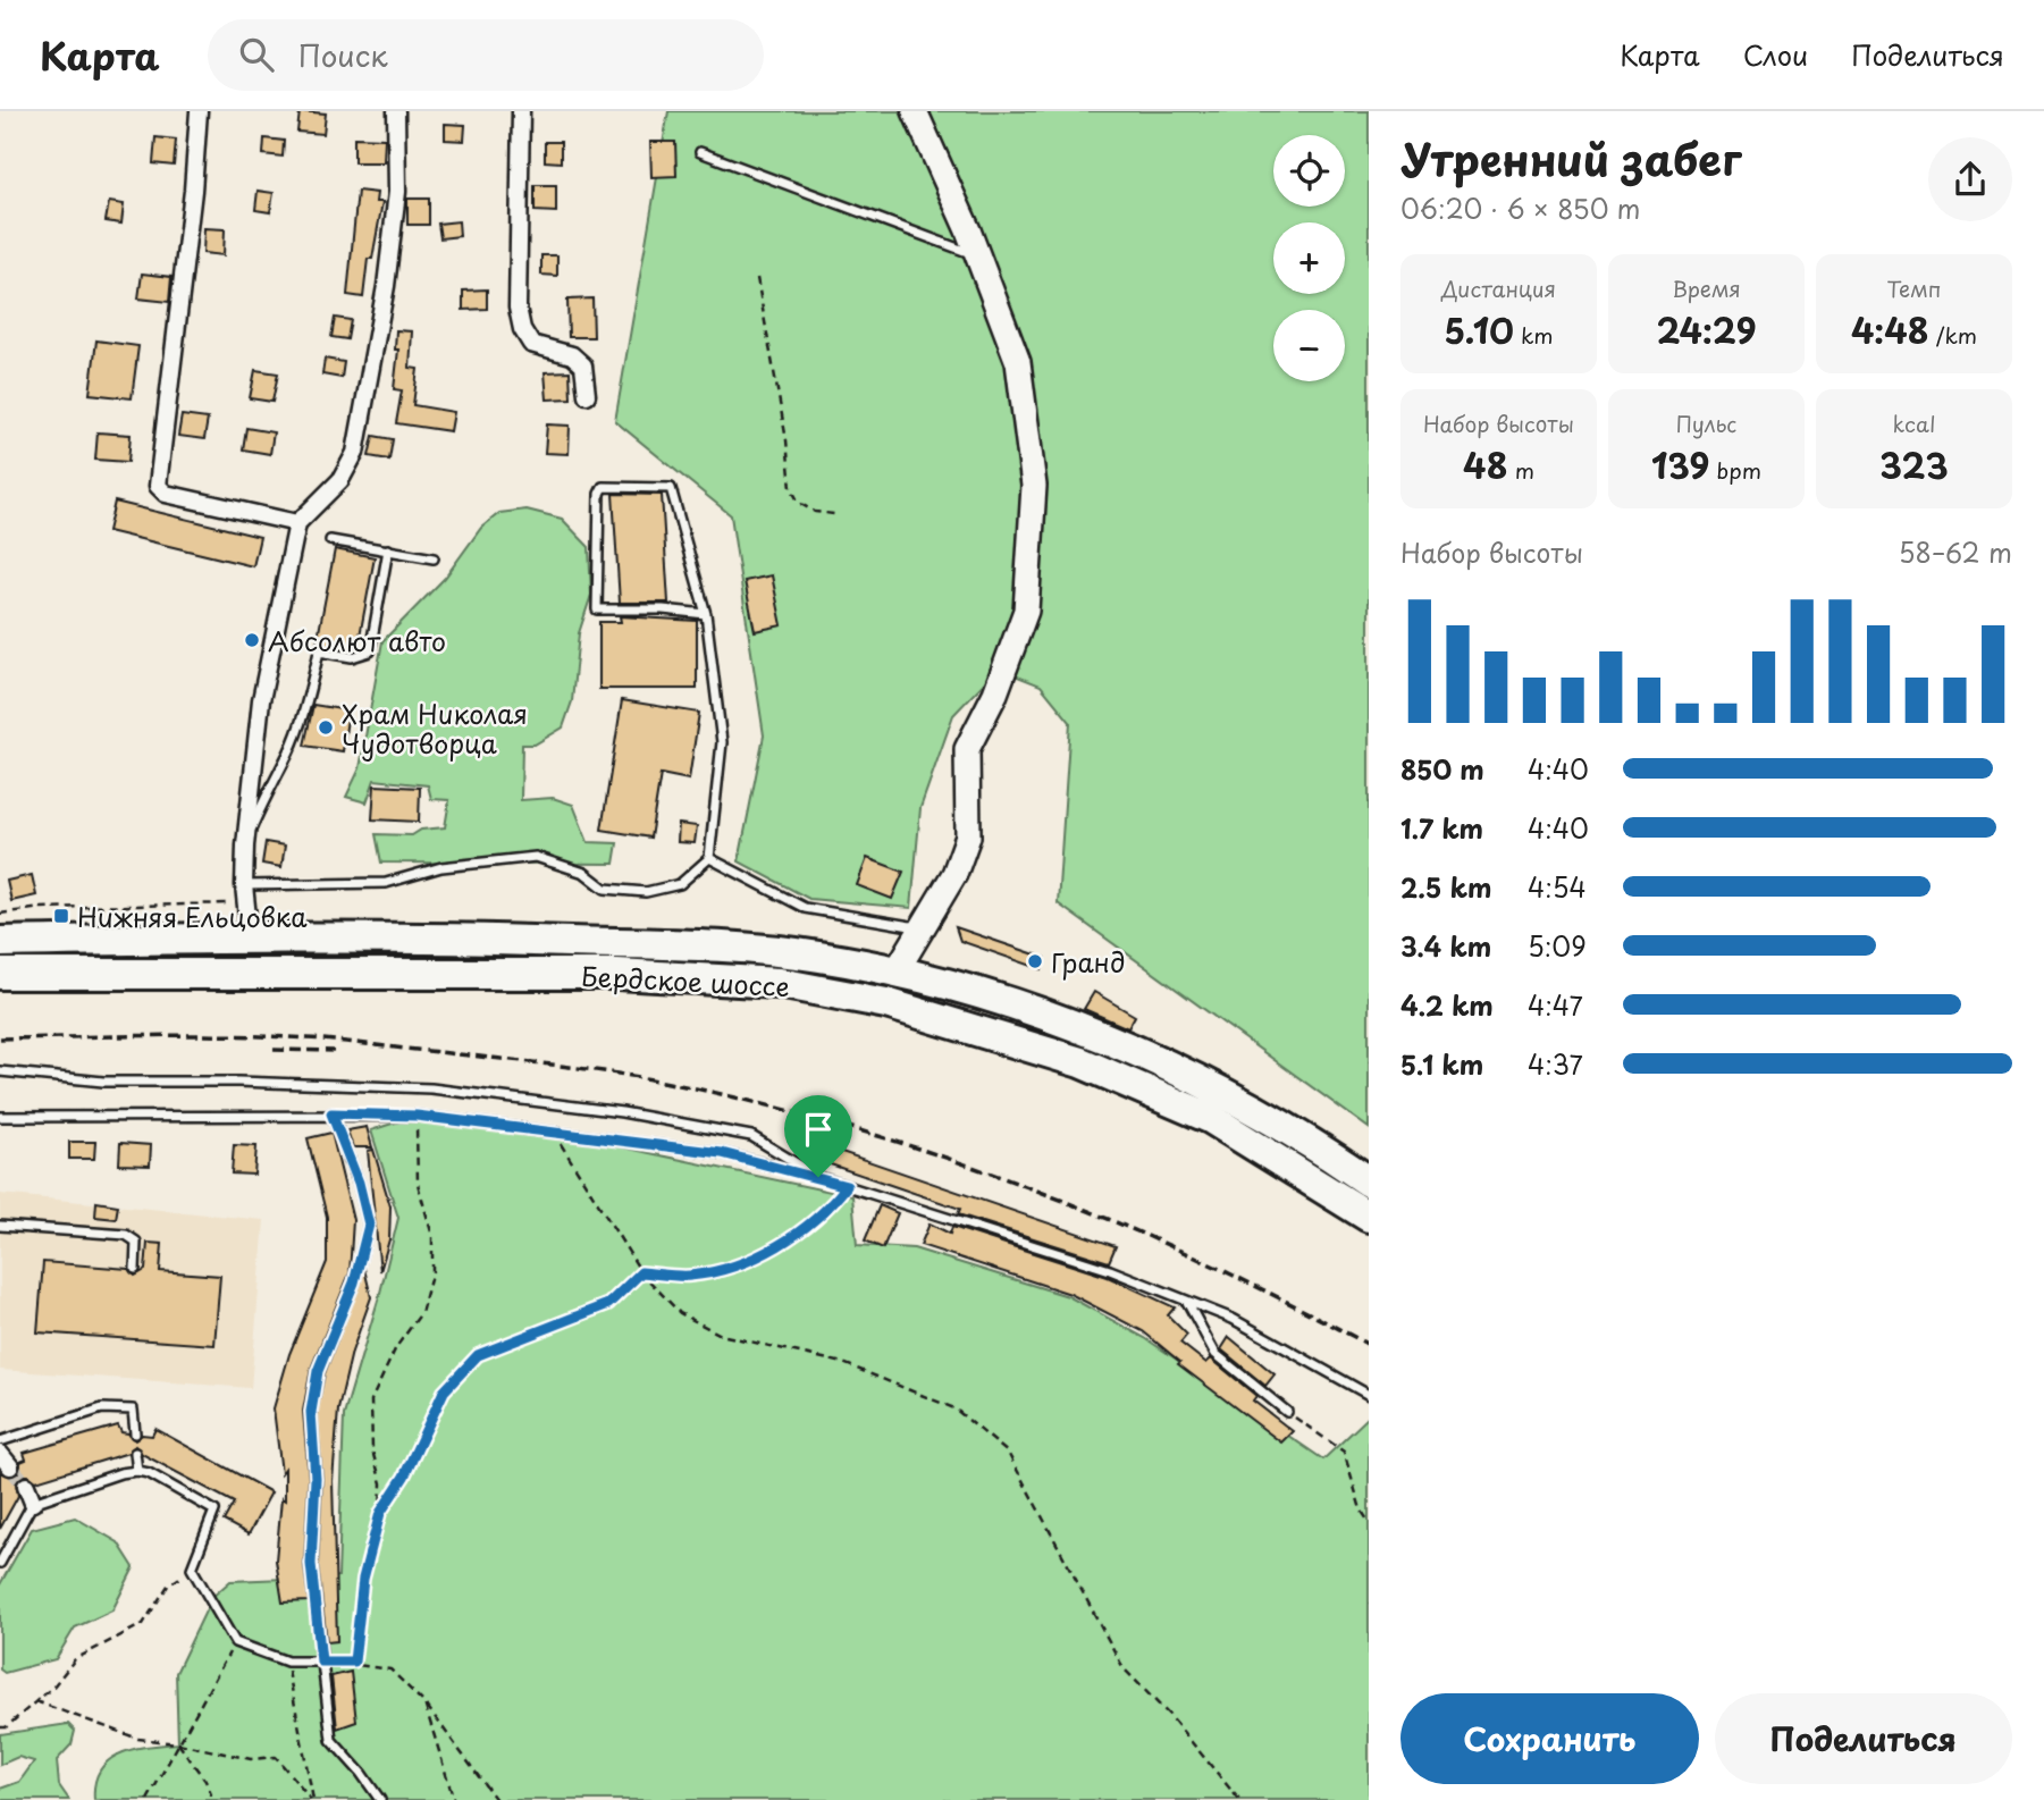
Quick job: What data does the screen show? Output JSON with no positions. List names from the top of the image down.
{
  "streets": {
    "highway": ["Бердское шоссе"]
  },
  "places": {
    "other": ["Абсолют авто", "Храм Николая Чудотворца", "Гранд"],
    "transit": ["Нижняя Ельцовка"]
  },
  "page": {
    "header": "Карта",
    "search": "Поиск",
    "nav": ["Карта", "Слои", "Поделиться"],
    "heading": ["Утренний забег", "06:20 · 6 × 850 m"],
    "map_buttons": ["+", "−"],
    "stats": [
      ["Дистанция", "5.10 km"],
      ["Время", "24:29"],
      ["Темп", "4:48 /km"],
      ["Набор высоты", "48 m"],
      ["Пульс", "139 bpm"],
      ["kcal", "323"]
    ],
    "chart": ["Набор высоты", "58–62 m"],
    "list": [
      {
        "name": "850 m",
        "note": "4:40"
      },
      {
        "name": "1.7 km",
        "note": "4:40"
      },
      {
        "name": "2.5 km",
        "note": "4:54"
      },
      {
        "name": "3.4 km",
        "note": "5:09"
      },
      {
        "name": "4.2 km",
        "note": "4:47"
      },
      {
        "name": "5.1 km",
        "note": "4:37"
      }
    ],
    "buttons": ["Сохранить", "Поделиться"]
  }
}
